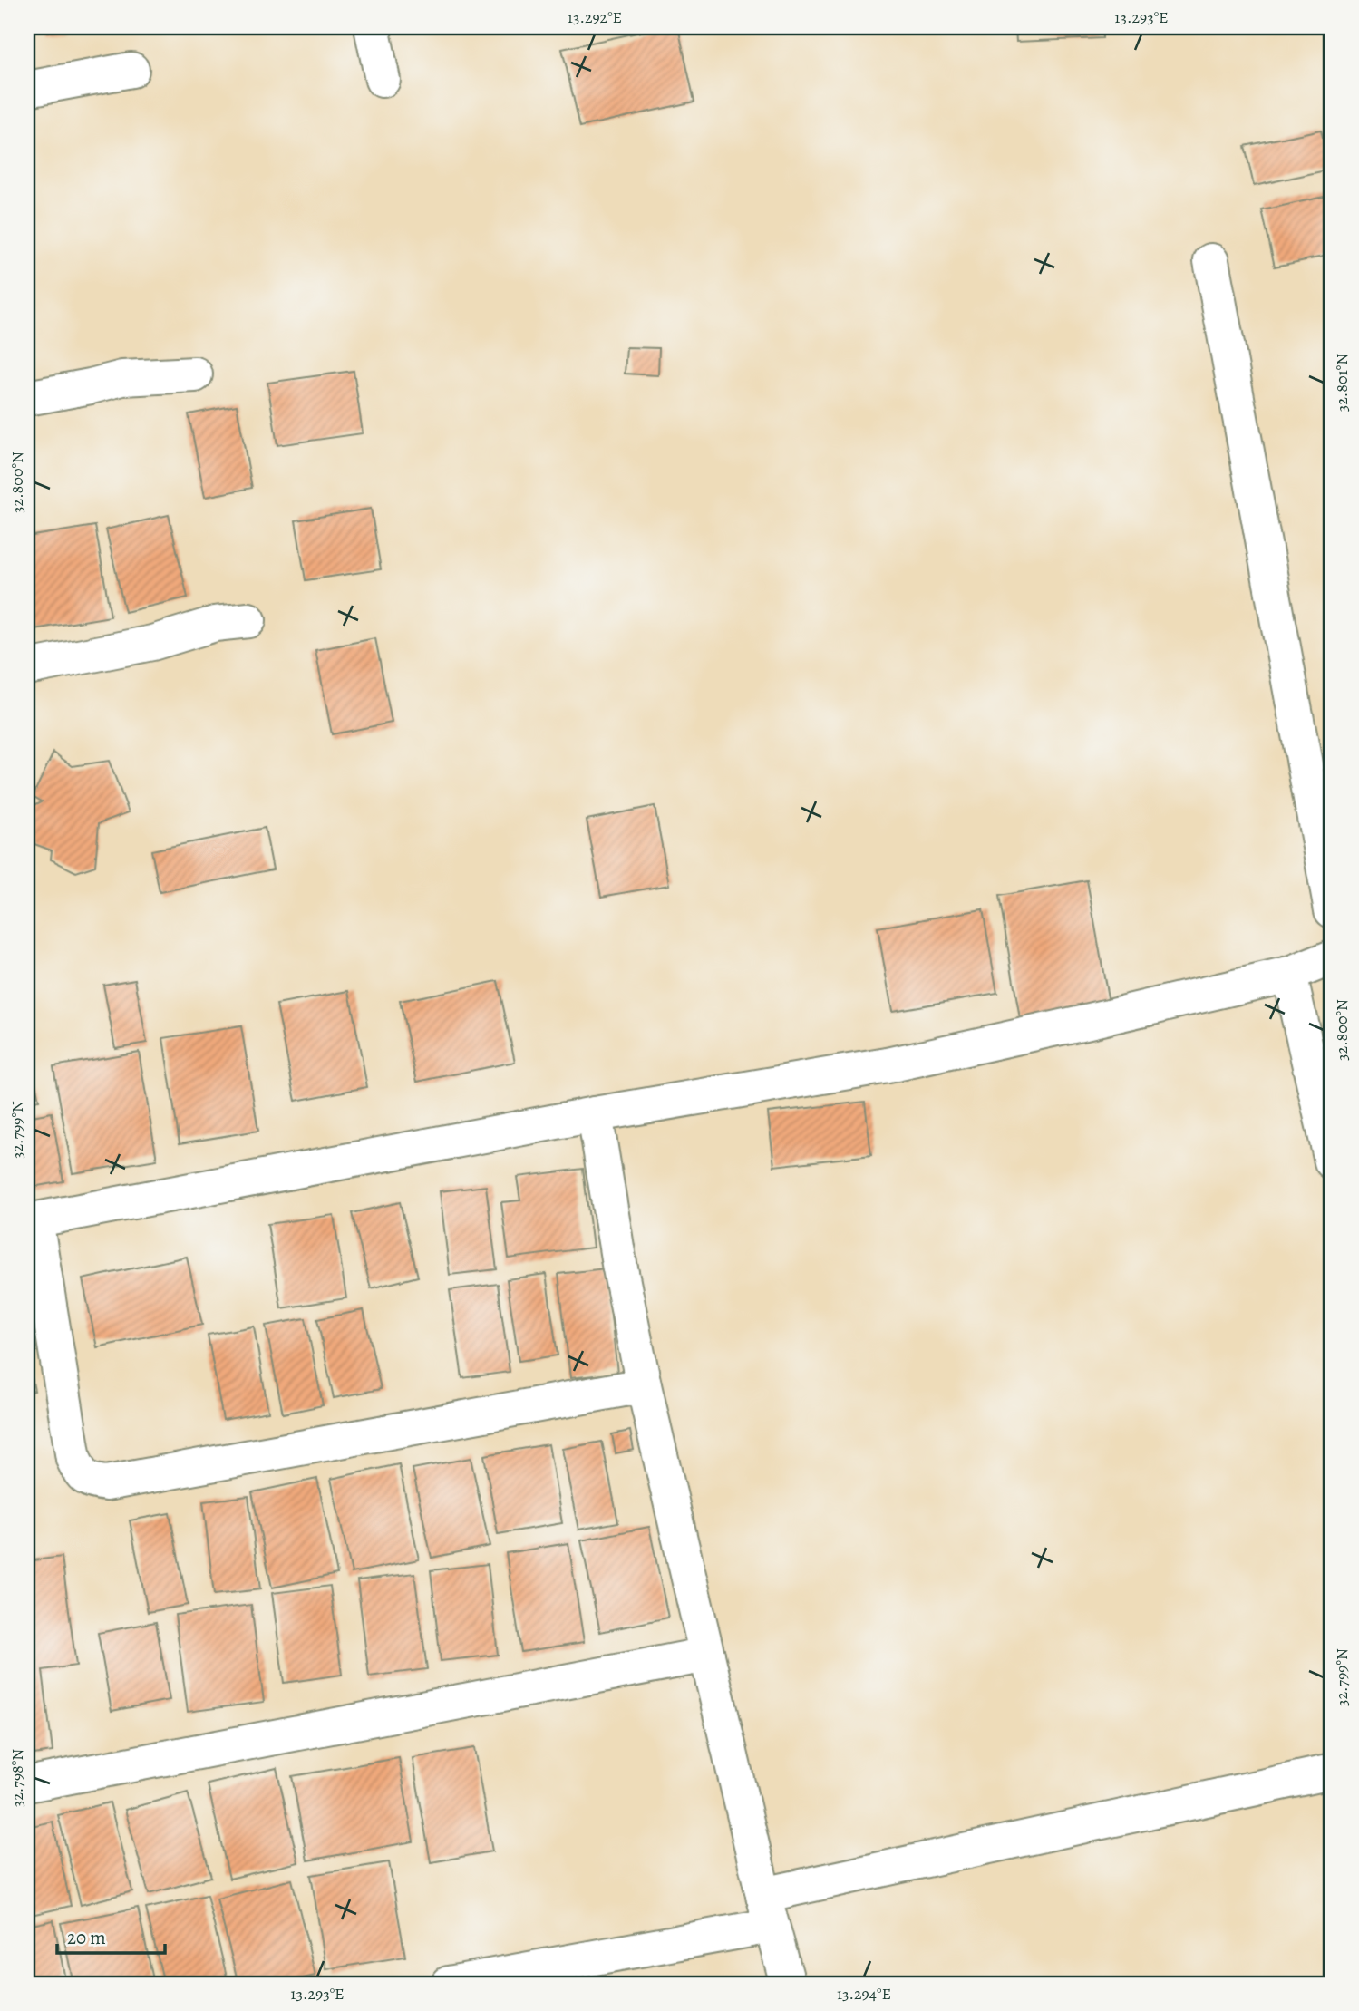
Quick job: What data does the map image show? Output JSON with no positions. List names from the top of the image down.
{
  "scale_bar": "20 m",
  "coordinates": [
    "13.292°E",
    "13.293°E",
    "32.801°N",
    "32.800°N",
    "32.799°N",
    "32.798°N",
    "13.294°E"
  ]
}
